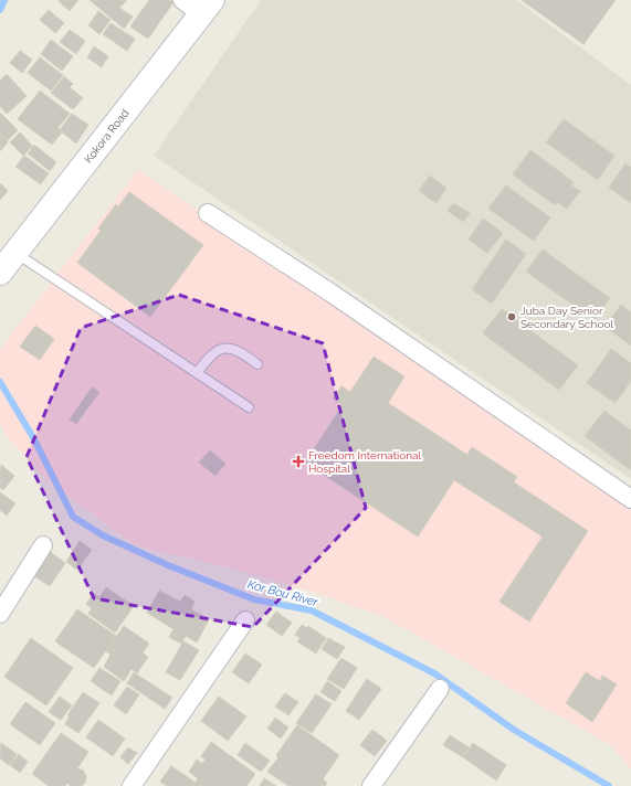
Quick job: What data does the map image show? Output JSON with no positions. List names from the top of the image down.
{
  "streets": {
    "street": ["Kokora Road"]
  },
  "water": ["Kor Bou River"],
  "places": {
    "other": ["Juba Day Senior Secondary School"],
    "health": ["Freedom International Hospital"]
  }
}
